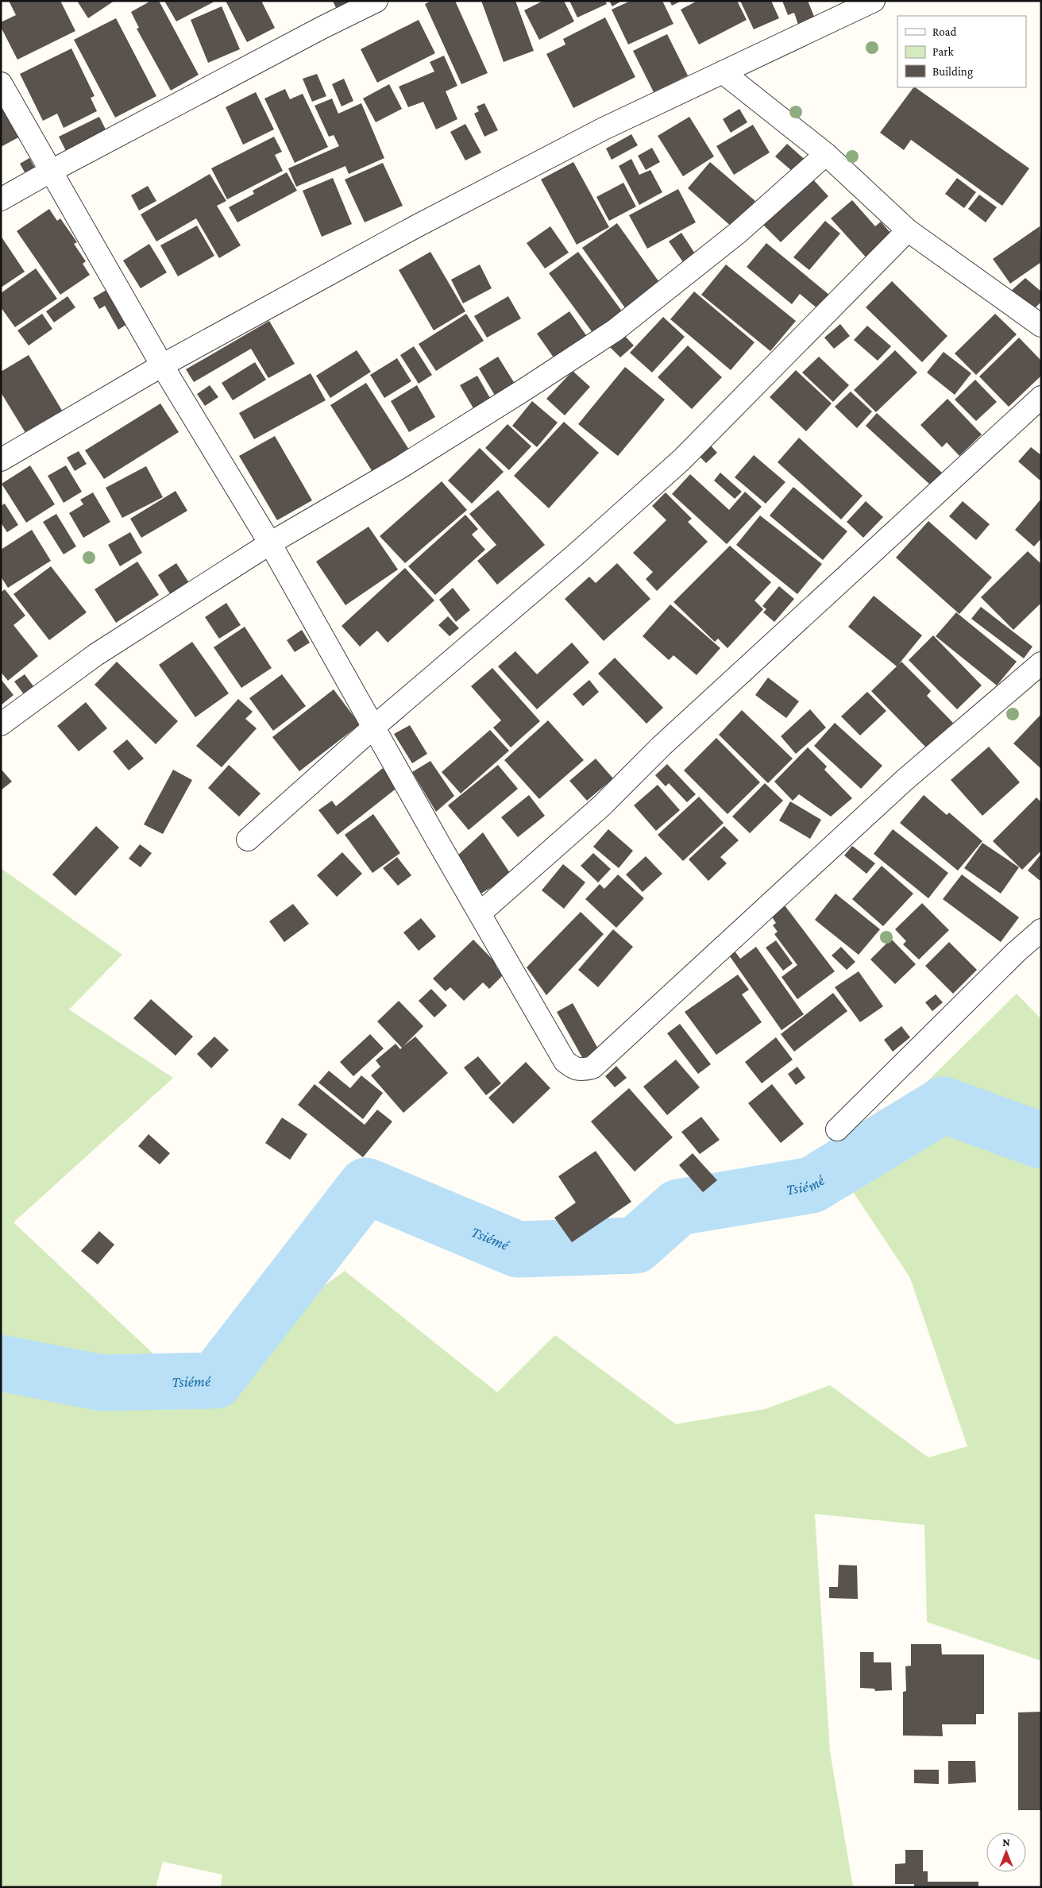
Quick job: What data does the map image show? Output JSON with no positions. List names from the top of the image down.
{
  "water": ["Tsiémé"],
  "legend": ["Road", "Park", "Building"],
  "north": "top"
}
